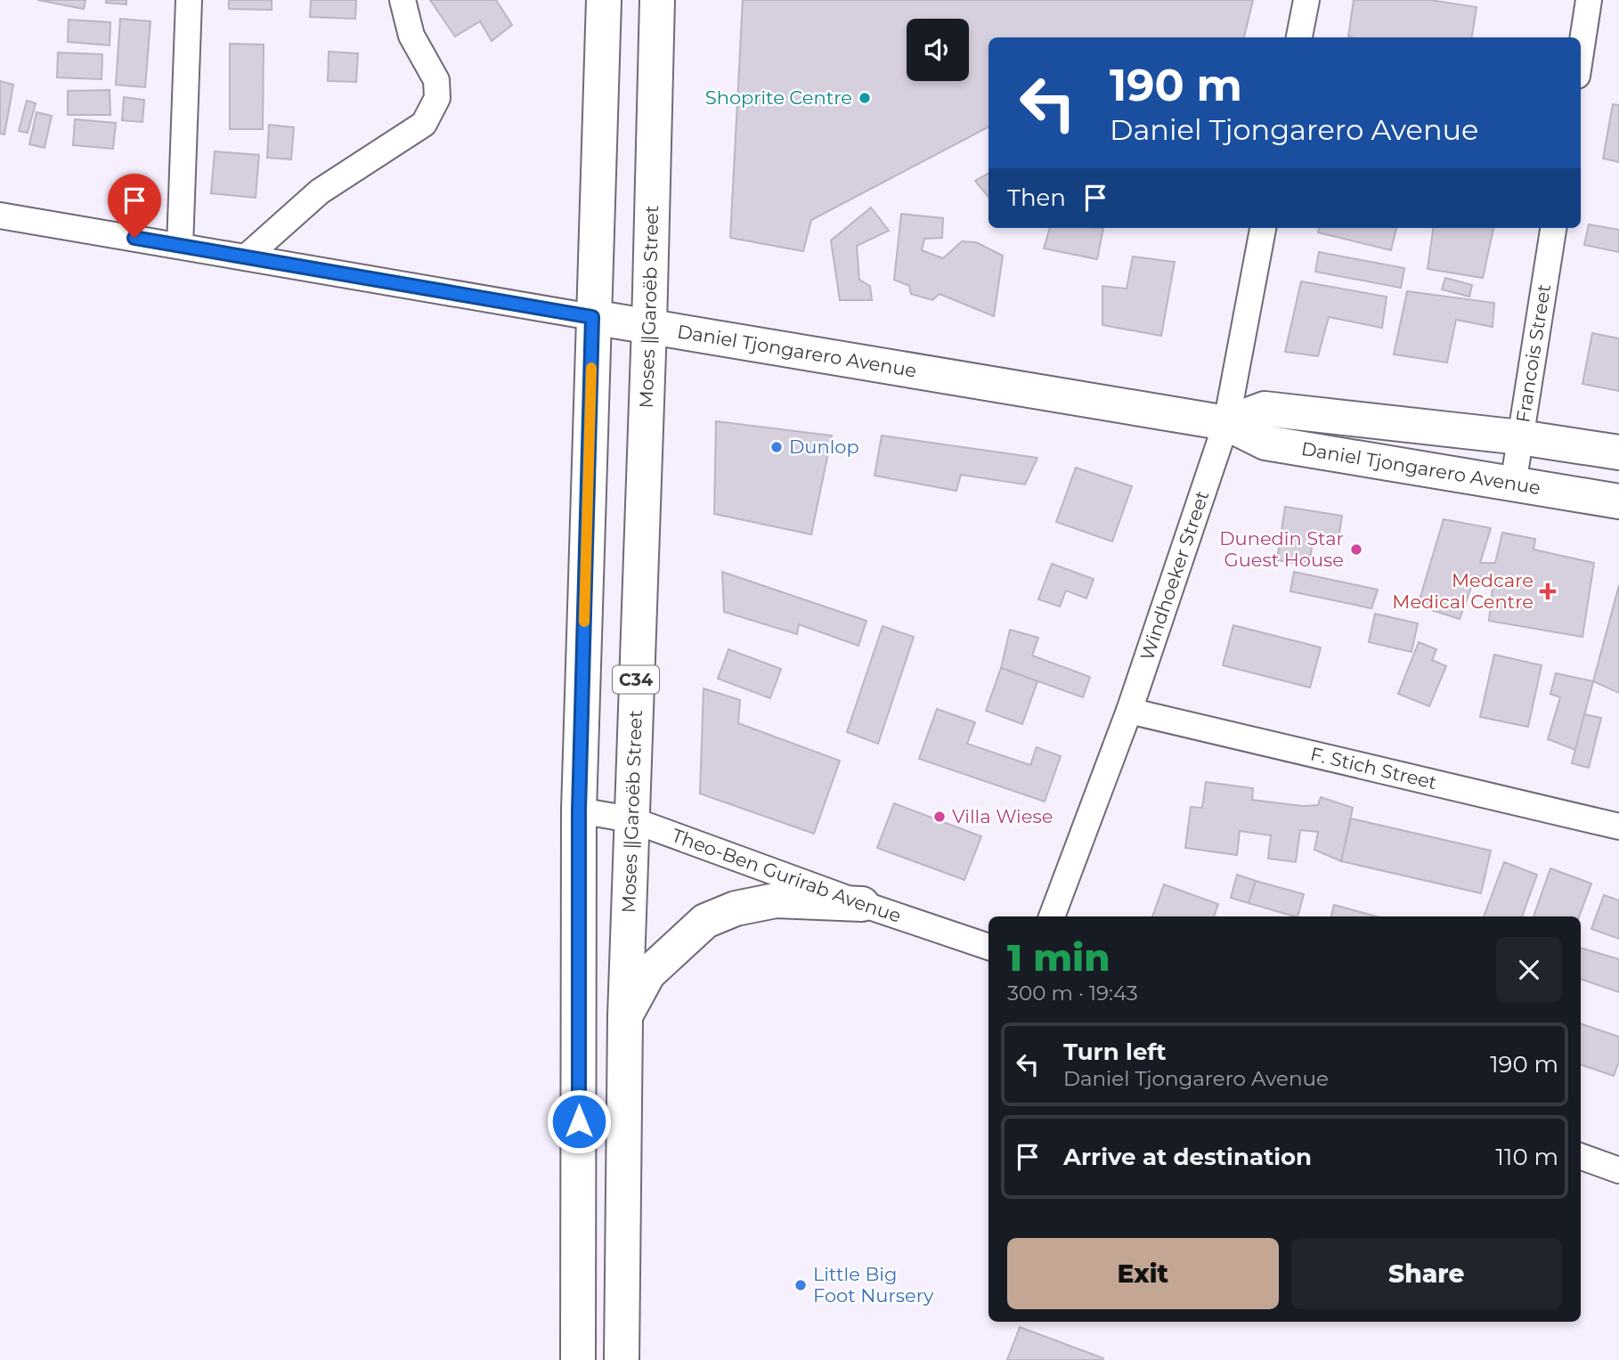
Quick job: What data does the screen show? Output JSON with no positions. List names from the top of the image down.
{
  "streets": {
    "main road": ["Moses ǁGaroëb Street", "Daniel Tjongarero Avenue", "C34"],
    "street": [
      "Francois Street",
      "Windhoeker Street",
      "F. Stich Street",
      "Theo-Ben Gurirab Avenue"
    ]
  },
  "crossings": [
    ["Moses ǁGaroëb Street", "Daniel Tjongarero Avenue"],
    ["Moses ǁGaroëb Street", "Theo-Ben Gurirab Avenue"],
    ["Daniel Tjongarero Avenue", "Francois Street"],
    ["Daniel Tjongarero Avenue", "Windhoeker Street"],
    ["Windhoeker Street", "F. Stich Street"]
  ],
  "places": {
    "other": [
      "Shoprite Centre",
      "Dunlop",
      "Dunedin Star Guest House",
      "Villa Wiese",
      "Little Big Foot Nursery"
    ],
    "health": ["Medcare Medical Centre"]
  },
  "page": {
    "turn": ["190 m", "Daniel Tjongarero Avenue"],
    "then": "Then",
    "heading": ["1 min", "300 m · 19:43"],
    "list": [
      {
        "name": "Turn left",
        "note": "Daniel Tjongarero Avenue",
        "value": "190 m"
      },
      {
        "name": "Arrive at destination",
        "value": "110 m"
      }
    ],
    "buttons": ["Exit", "Share"]
  }
}
